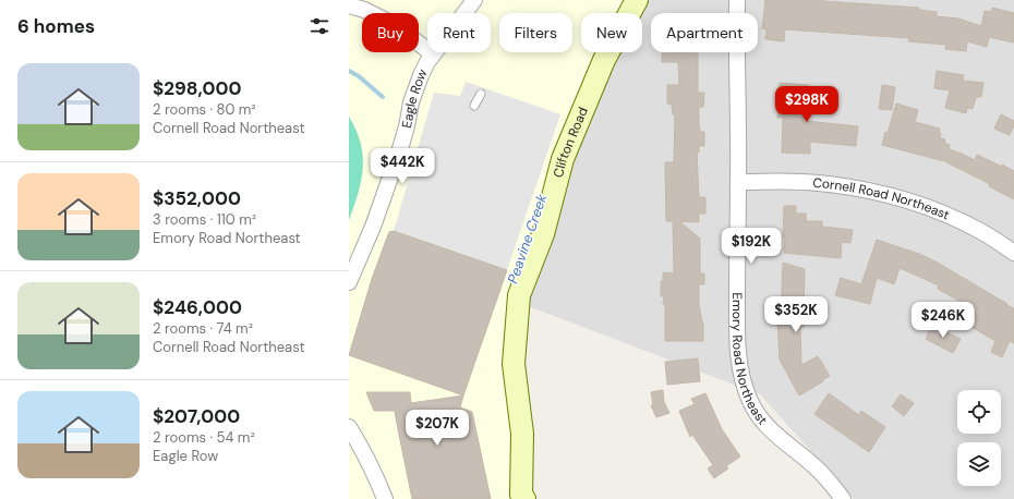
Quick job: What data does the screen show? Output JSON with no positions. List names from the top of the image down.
{
  "streets": {
    "main road": ["Clifton Road"],
    "street": ["Eagle Row", "Cornell Road Northeast", "Emory Road Northeast"]
  },
  "crossings": [
    ["Cornell Road Northeast", "Emory Road Northeast"]
  ],
  "water": ["Peavine Creek"],
  "page": {
    "heading": "6 homes",
    "chip": [
      "Buy",
      "Rent",
      "Filters",
      "New",
      "Apartment"
    ],
    "list": [
      {
        "name": "$298,000",
        "note": "2 rooms · 80 m² · Cornell Road Northeast"
      },
      {
        "name": "$352,000",
        "note": "3 rooms · 110 m² · Emory Road Northeast"
      },
      {
        "name": "$246,000",
        "note": "2 rooms · 74 m² · Cornell Road Northeast"
      },
      {
        "name": "$207,000",
        "note": "2 rooms · 54 m² · Eagle Row"
      }
    ],
    "price": [
      "$298K",
      "$442K",
      "$192K",
      "$352K",
      "$246K",
      "$207K"
    ]
  }
}
